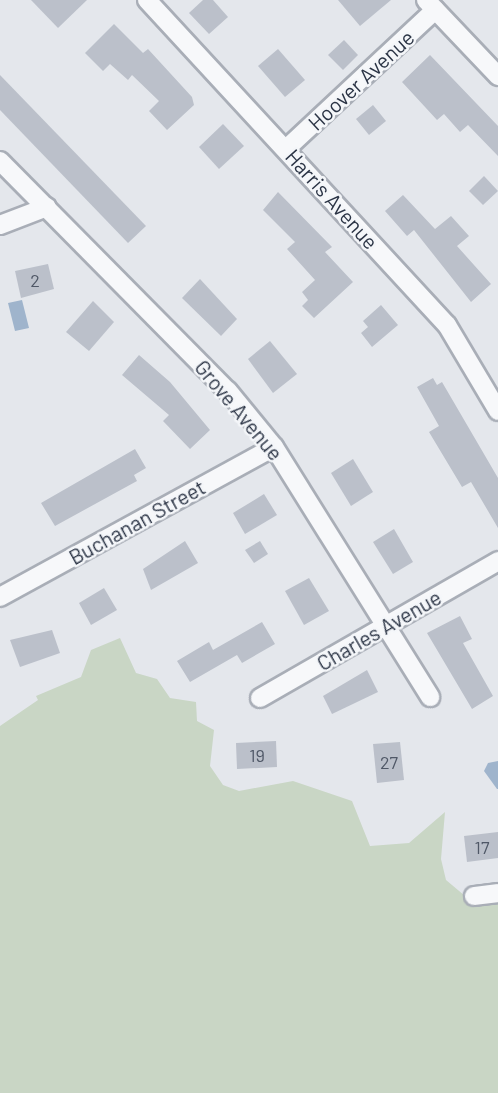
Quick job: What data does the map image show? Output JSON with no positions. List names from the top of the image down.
{
  "streets": {
    "street": [
      "Hoover Avenue",
      "Harris Avenue",
      "Grove Avenue",
      "Buchanan Street",
      "Charles Avenue"
    ]
  },
  "crossings": [
    ["Hoover Avenue", "Harris Avenue"],
    ["Grove Avenue", "Buchanan Street"],
    ["Grove Avenue", "Charles Avenue"]
  ],
  "house_numbers": [
    "2",
    "19",
    "27",
    "17"
  ]
}
